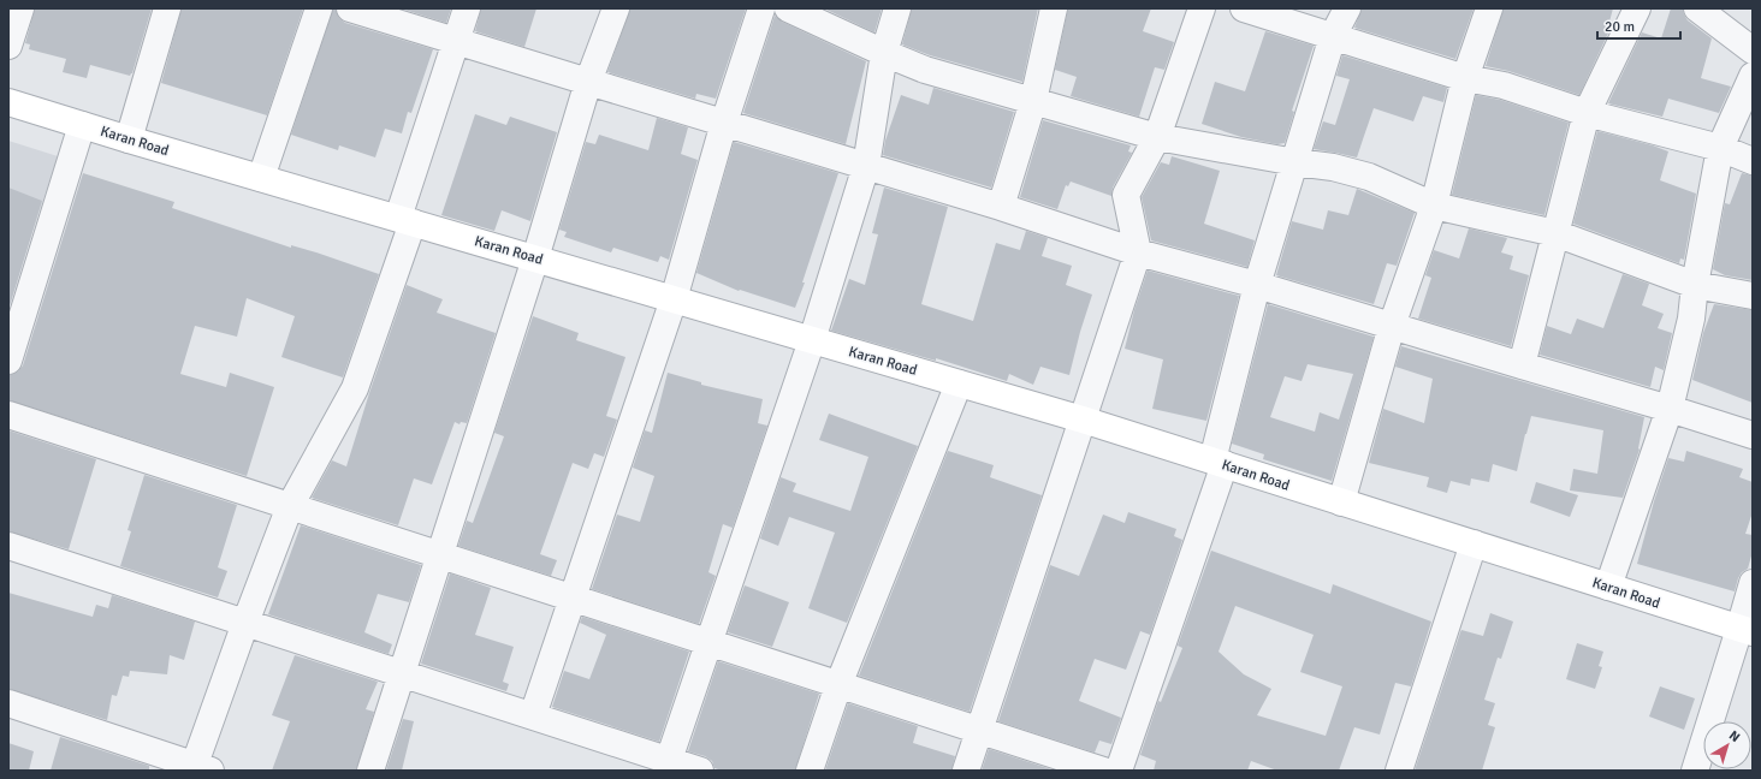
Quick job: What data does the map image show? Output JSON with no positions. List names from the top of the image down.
{
  "streets": {
    "street": ["Karan Road"]
  },
  "scale_bar": "20 m",
  "north": "top right"
}
